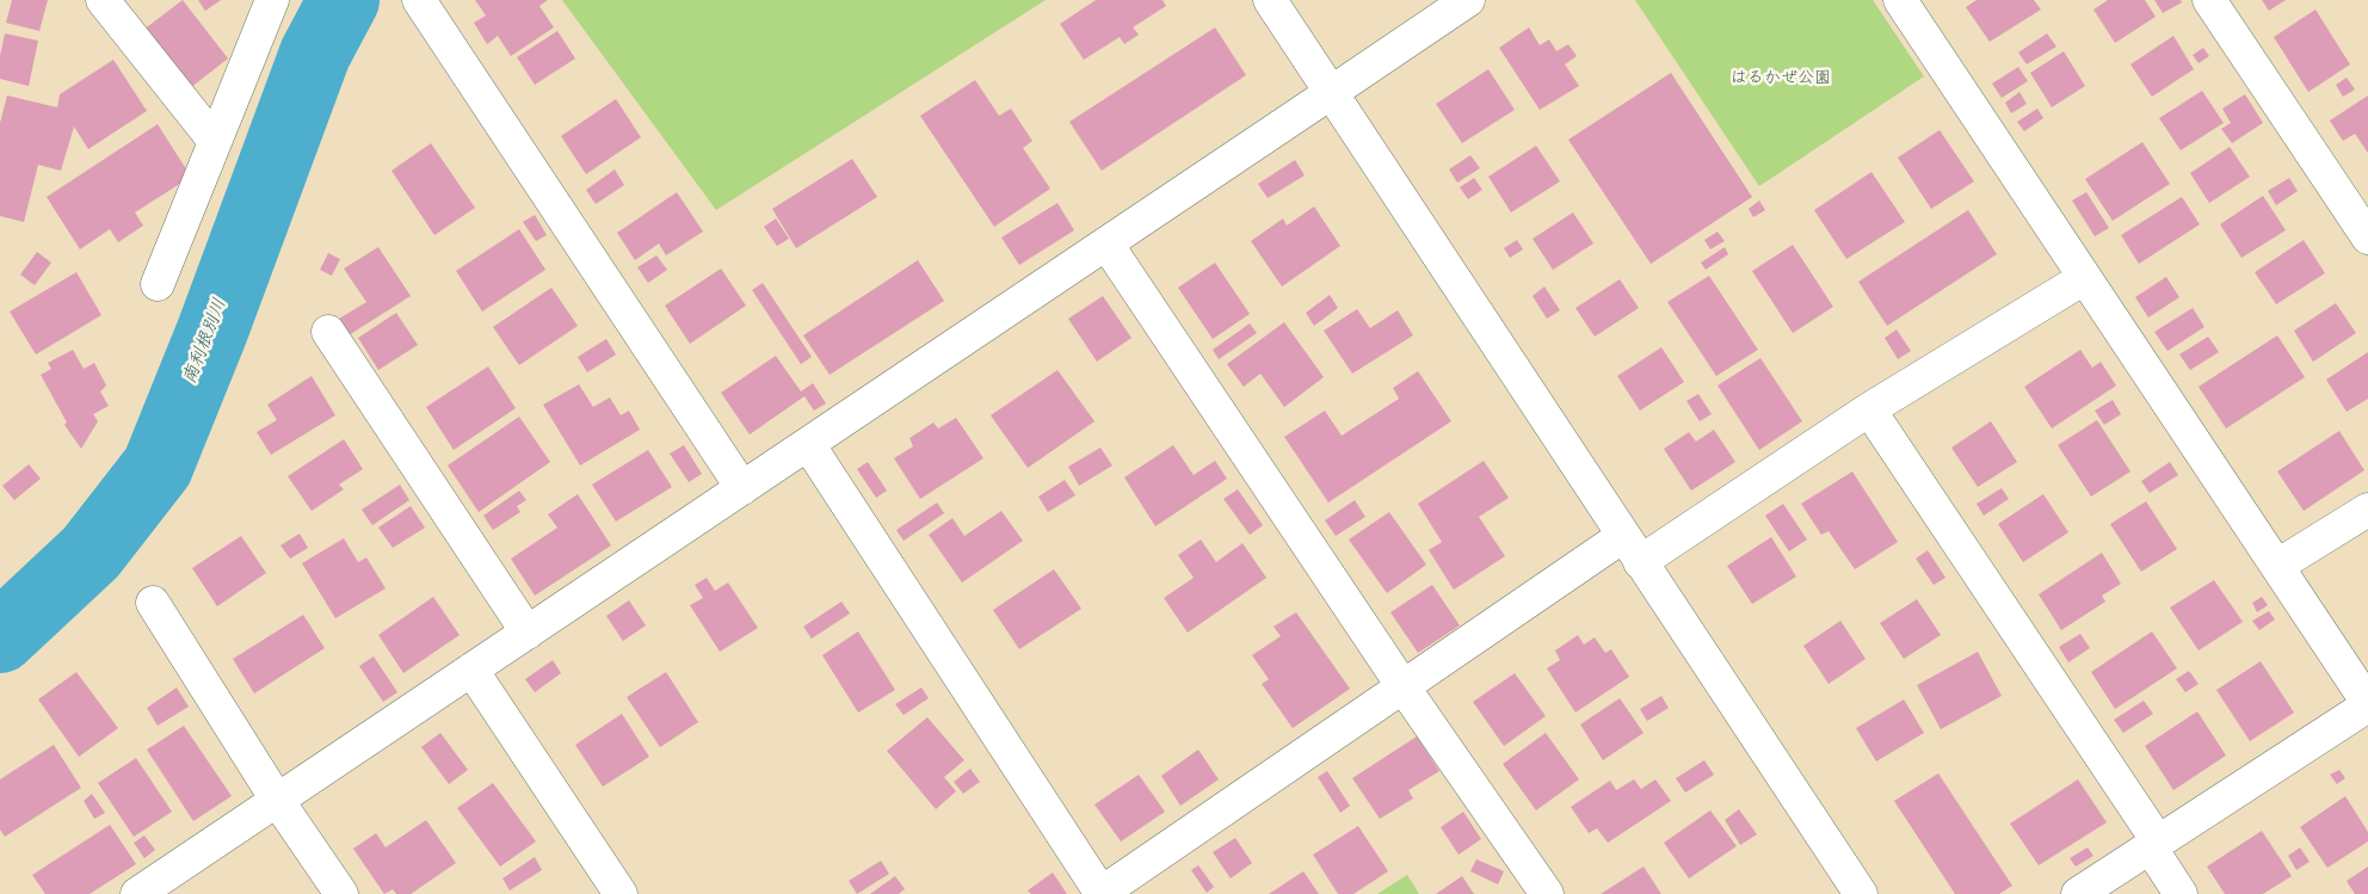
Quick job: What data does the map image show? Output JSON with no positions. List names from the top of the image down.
{
  "water": ["南利根別川"],
  "parks": ["はるかぜ公園"]
}
